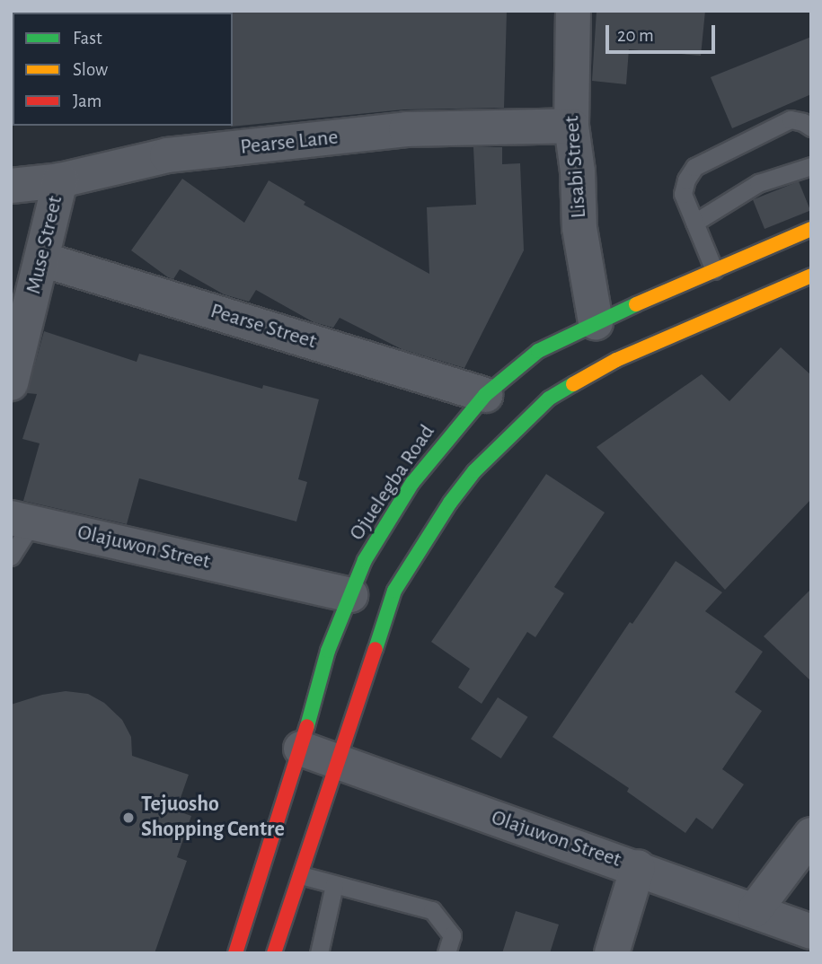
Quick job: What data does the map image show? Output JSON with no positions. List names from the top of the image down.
{
  "streets": {
    "main road": ["Ojuelegba Road"],
    "street": [
      "Pearse Lane",
      "Lisabi Street",
      "Muse Street",
      "Pearse Street",
      "Olajuwon Street"
    ]
  },
  "crossings": [
    ["Pearse Lane", "Lisabi Street"],
    ["Pearse Lane", "Muse Street"],
    ["Lisabi Street", "Ojuelegba Road"],
    ["Muse Street", "Pearse Street"],
    ["Pearse Street", "Ojuelegba Road"],
    ["Ojuelegba Road", "Olajuwon Street"]
  ],
  "places": ["Tejuosho Shopping Centre"],
  "legend": ["Fast", "Slow", "Jam"],
  "scale_bar": "20 m"
}
